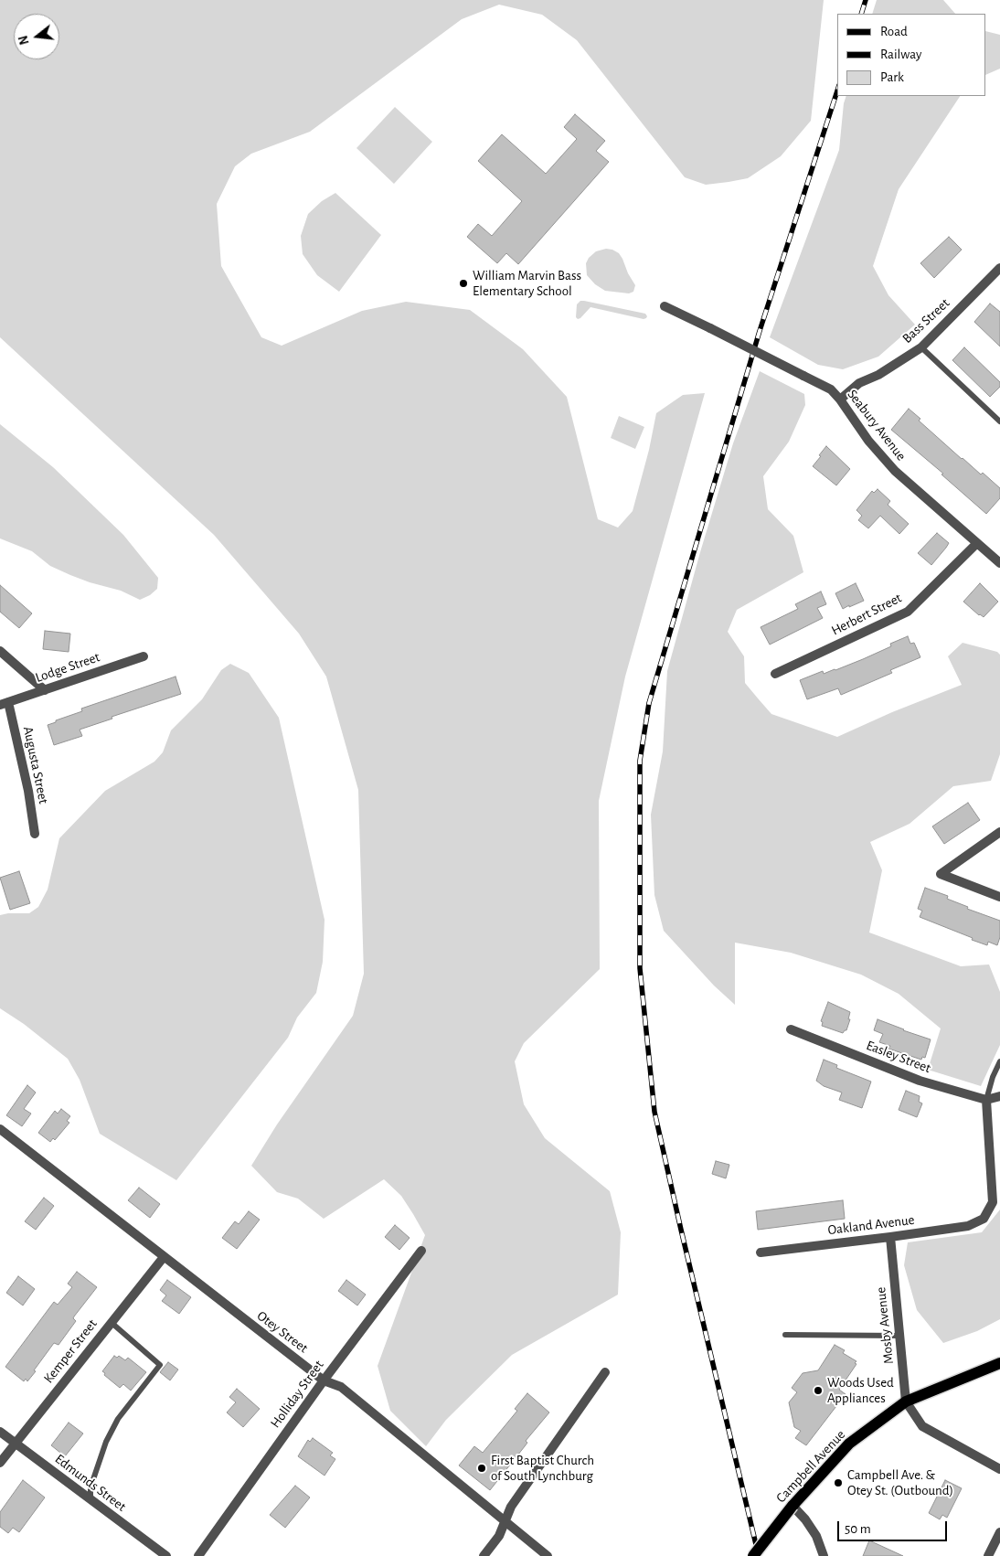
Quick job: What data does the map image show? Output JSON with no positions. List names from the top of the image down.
{
  "streets": {
    "main road": ["Campbell Avenue"],
    "street": [
      "Bass Street",
      "Seabury Avenue",
      "Herbert Street",
      "Lodge Street",
      "Augusta Street",
      "Easley Street",
      "Oakland Avenue",
      "Mosby Avenue",
      "Otey Street",
      "Kemper Street",
      "Holliday Street",
      "Edmunds Street"
    ]
  },
  "crossings": [
    ["Bass Street", "Seabury Avenue"],
    ["Seabury Avenue", "Herbert Street"],
    ["Lodge Street", "Augusta Street"],
    ["Easley Street", "Oakland Avenue"],
    ["Oakland Avenue", "Mosby Avenue"],
    ["Mosby Avenue", "Campbell Avenue"],
    ["Otey Street", "Kemper Street"],
    ["Otey Street", "Holliday Street"],
    ["Kemper Street", "Edmunds Street"]
  ],
  "places": [
    "William Marvin Bass Elementary School",
    "Woods Used Appliances",
    "First Baptist Church of South Lynchburg",
    "Campbell Ave. & Otey St. (Outbound)"
  ],
  "legend": ["Road", "Railway", "Park"],
  "scale_bar": "50 m",
  "north": "left"
}
